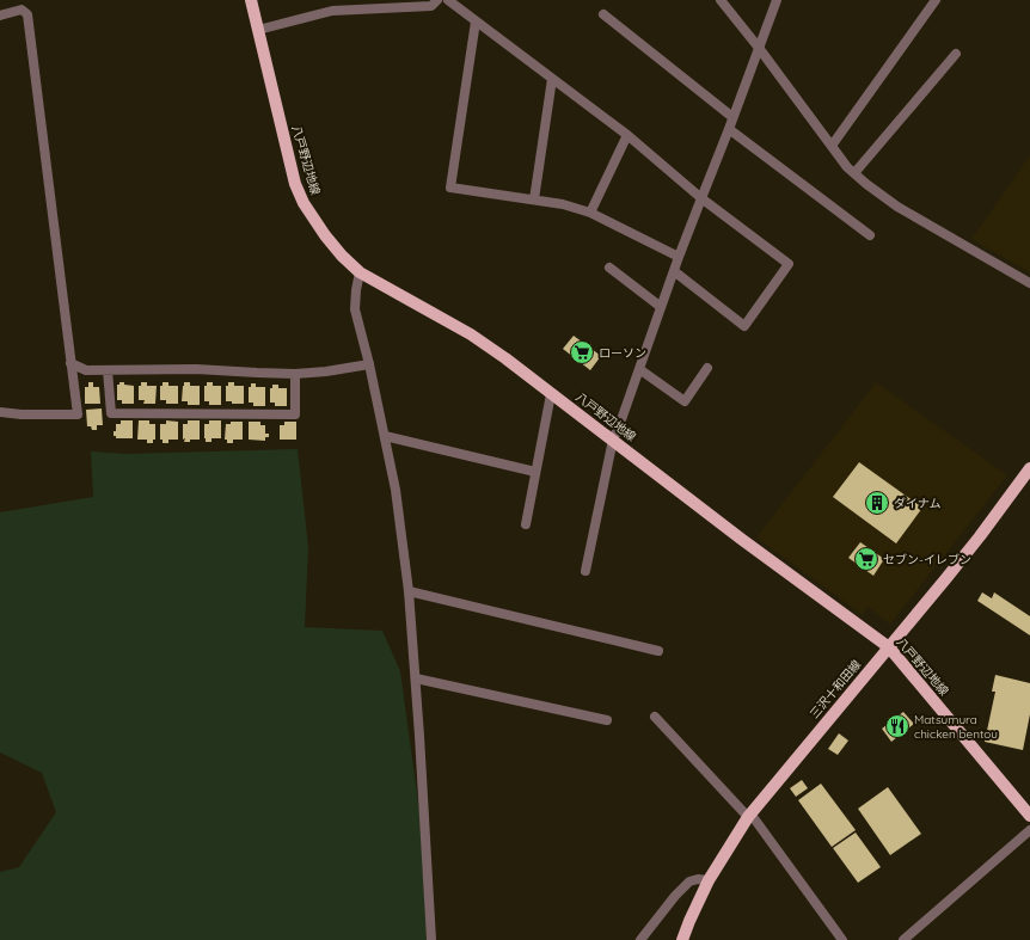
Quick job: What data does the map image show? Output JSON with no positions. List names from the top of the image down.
{
  "streets": {
    "main road": ["八戸野辺地線", "三沢十和田線"]
  },
  "crossings": [
    ["八戸野辺地線", "三沢十和田線"]
  ],
  "places": {
    "supermarket": ["ローソン", "セブン-イレブン"],
    "building": ["ダイナム"],
    "restaurant": ["Matsumura chicken bentou"]
  }
}
